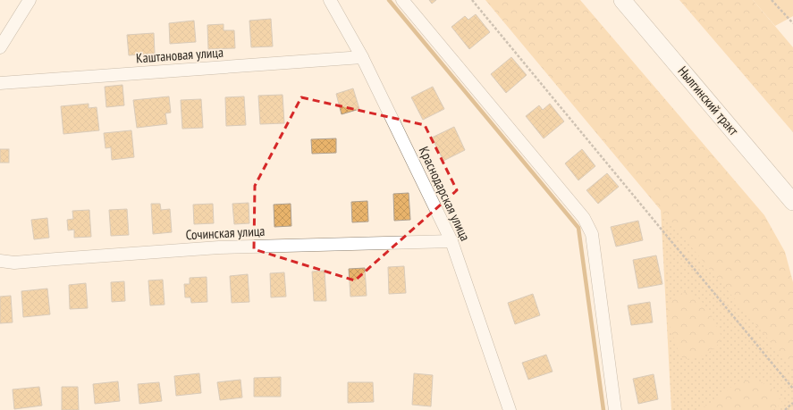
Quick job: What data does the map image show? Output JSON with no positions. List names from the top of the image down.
{
  "streets": {
    "main road": ["Нылгинский тракт"],
    "street": ["Каштановая улица", "Краснодарская улица", "Сочинская улица"]
  },
  "crossings": [
    ["Каштановая улица", "Краснодарская улица"],
    ["Краснодарская улица", "Сочинская улица"]
  ]
}
